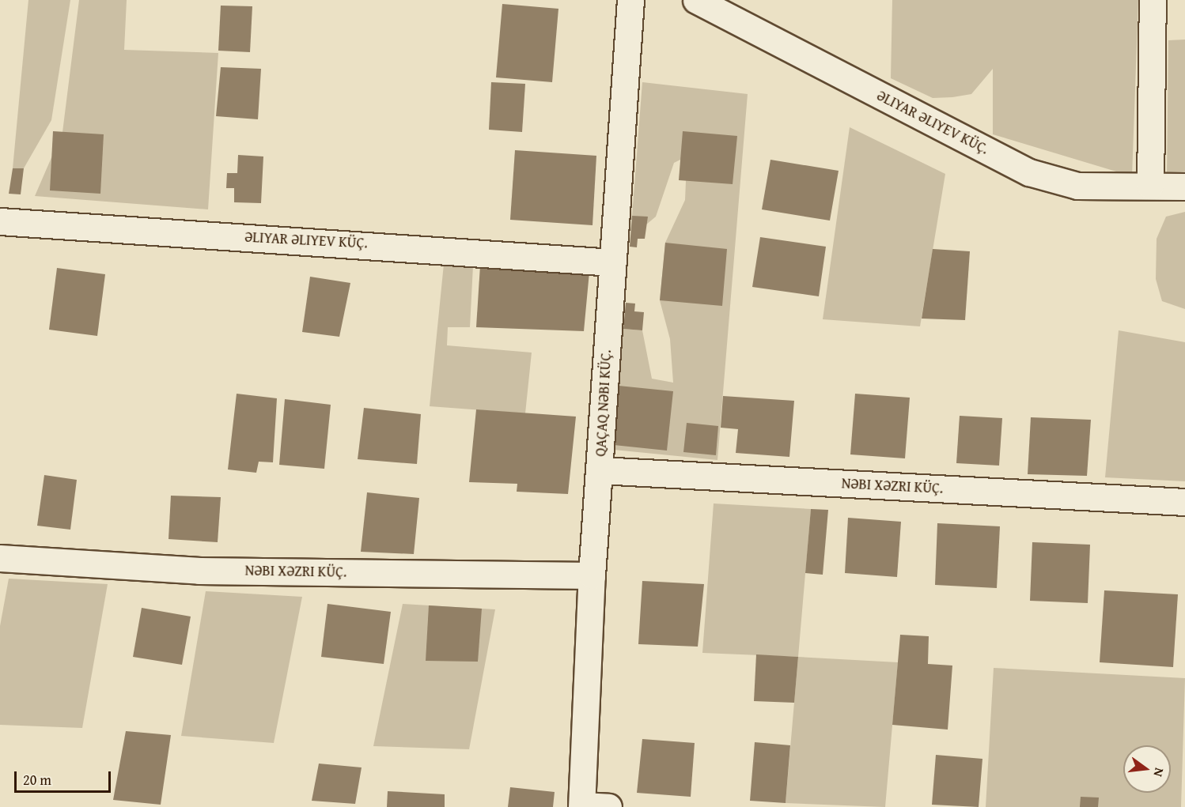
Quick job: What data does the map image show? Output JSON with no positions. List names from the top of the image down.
{
  "streets": {
    "street": ["ƏLIYAR ƏLIYEV KÜÇ.", "QAÇAQ NƏBI KÜÇ.", "NƏBI XƏZRI KÜÇ."]
  },
  "crossings": [
    ["ƏLIYAR ƏLIYEV KÜÇ.", "QAÇAQ NƏBI KÜÇ."],
    ["QAÇAQ NƏBI KÜÇ.", "NƏBI XƏZRI KÜÇ."]
  ],
  "scale_bar": "20 m",
  "north": "right"
}
